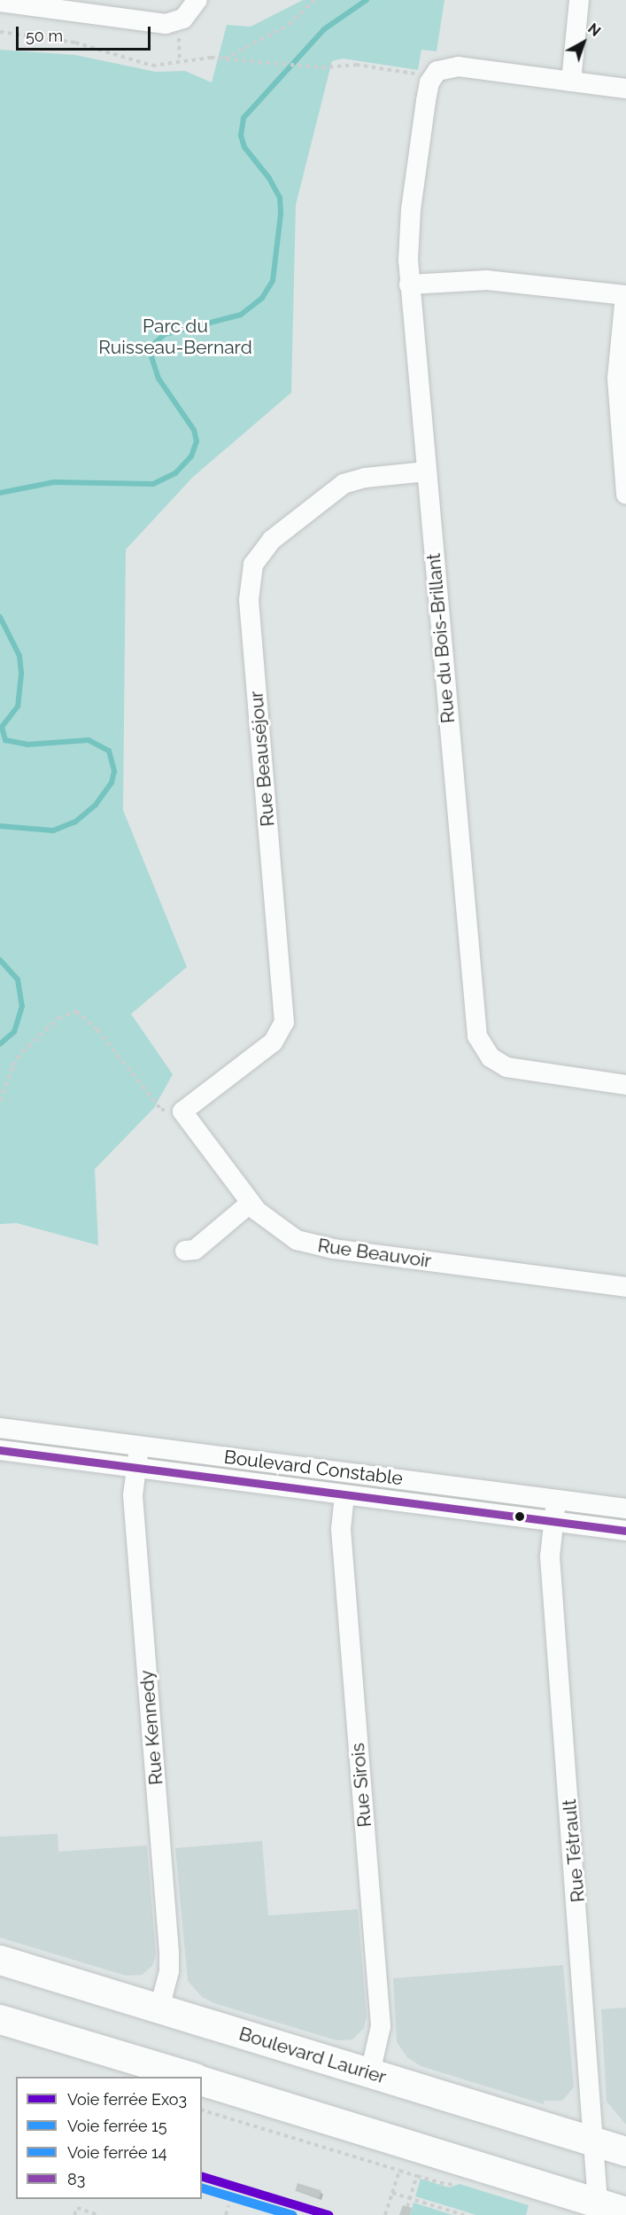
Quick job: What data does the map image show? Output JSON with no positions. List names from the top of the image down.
{
  "streets": {
    "main road": ["Boulevard Laurier"],
    "street": [
      "Rue du Bois-Brillant",
      "Rue Beauséjour",
      "Rue Beauvoir",
      "Boulevard Constable",
      "Rue Kennedy",
      "Rue Sirois",
      "Rue Tétrault"
    ]
  },
  "crossings": [
    ["Rue du Bois-Brillant", "Rue Beauséjour"],
    ["Rue Beauséjour", "Rue Beauvoir"],
    ["Boulevard Constable", "Rue Kennedy"],
    ["Boulevard Constable", "Rue Sirois"],
    ["Boulevard Constable", "Rue Tétrault"],
    ["Rue Kennedy", "Boulevard Laurier"],
    ["Rue Sirois", "Boulevard Laurier"],
    ["Rue Tétrault", "Boulevard Laurier"]
  ],
  "parks": ["Parc du Ruisseau-Bernard"],
  "lines": [
    "transit line 83",
    "rail line Exo3",
    "rail line 15",
    "rail line 14"
  ],
  "legend": [
    "Voie ferrée Exo3",
    "Voie ferrée 15",
    "Voie ferrée 14",
    "83"
  ],
  "scale_bar": "50 m",
  "north": "top right"
}
